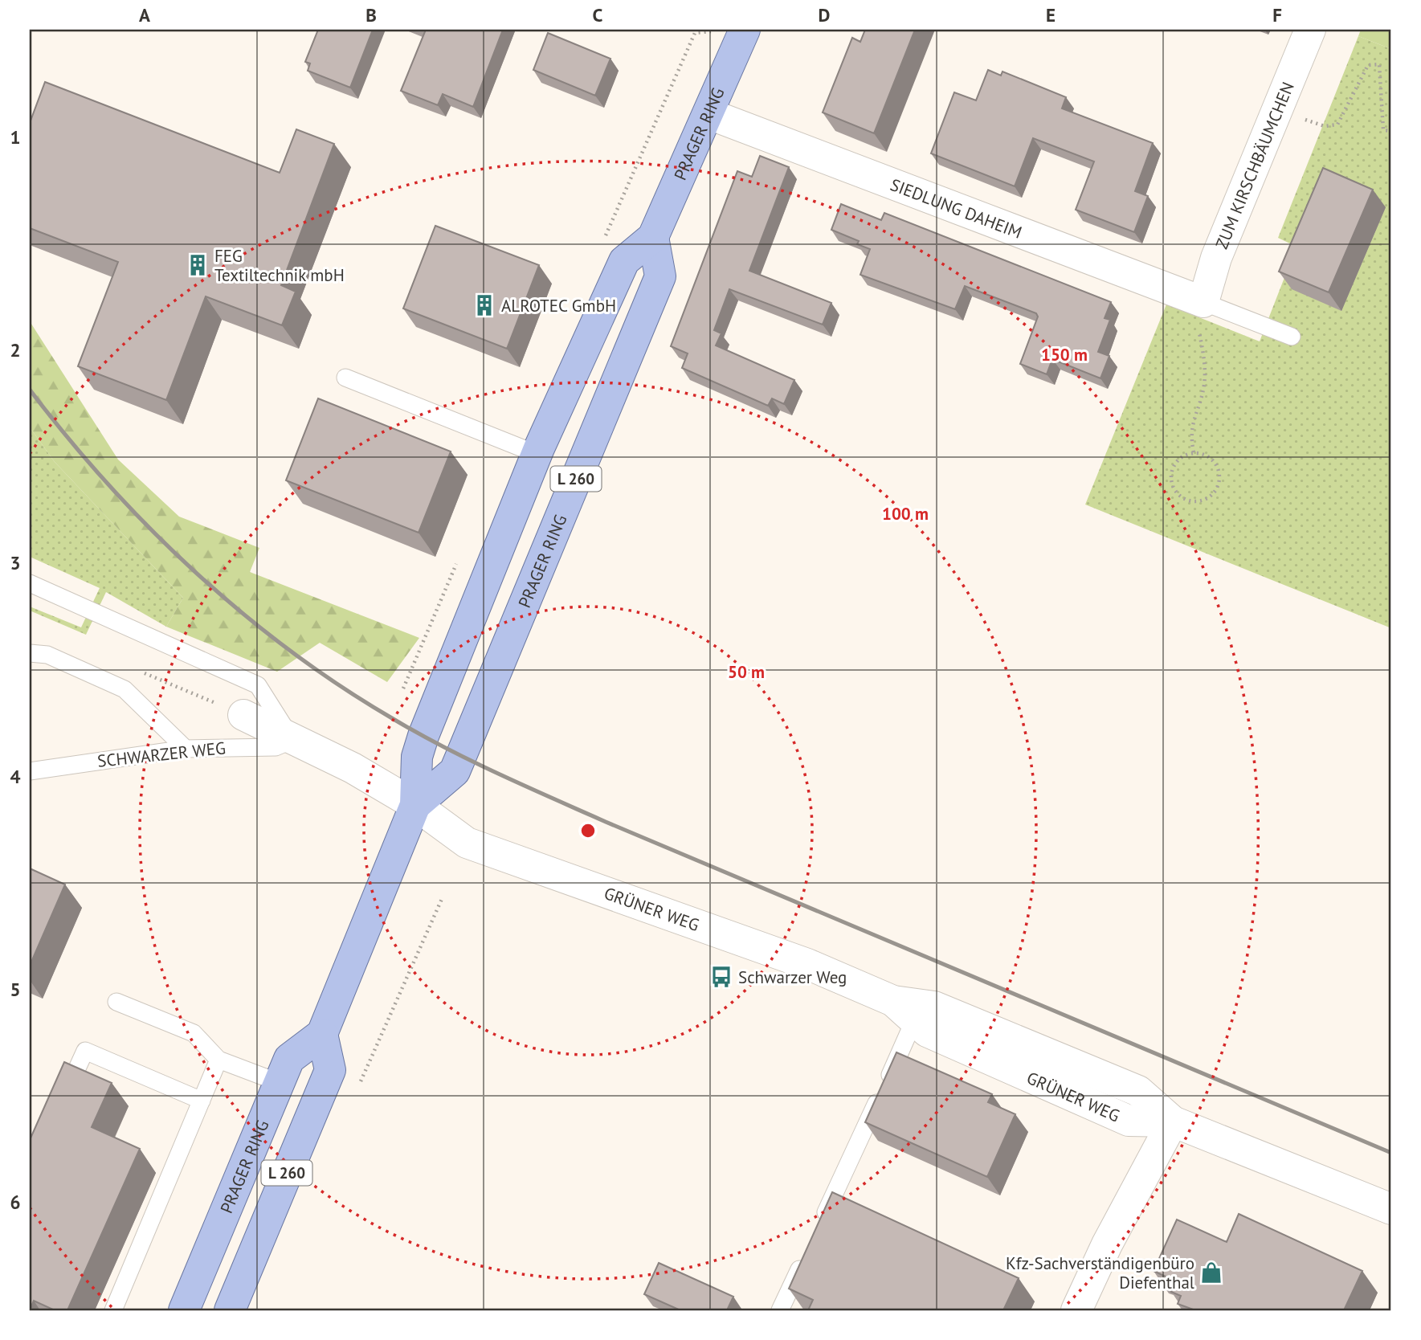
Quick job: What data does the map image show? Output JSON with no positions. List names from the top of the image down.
{
  "streets": {
    "main road": ["PRAGER RING", "L 260"],
    "street": ["ZUM KIRSCHBÄUMCHEN", "SIEDLUNG DAHEIM", "GRÜNER WEG"],
    "lane": ["SCHWARZER WEG"]
  },
  "crossings": [
    ["PRAGER RING", "SIEDLUNG DAHEIM"],
    ["PRAGER RING", "L 260"],
    ["PRAGER RING", "GRÜNER WEG"],
    ["ZUM KIRSCHBÄUMCHEN", "SIEDLUNG DAHEIM"]
  ],
  "places": {
    "building": ["FEG Textiltechnik mbH", "ALROTEC GmbH"],
    "bus stop": ["Schwarzer Weg"],
    "shop": ["Kfz-Sachverständigenbüro Diefenthal"]
  },
  "grid": {
    "columns": [
      "A",
      "B",
      "C",
      "D",
      "E",
      "F"
    ],
    "rows": [
      "1",
      "2",
      "3",
      "4",
      "5",
      "6"
    ]
  },
  "rings": ["150 m", "100 m", "50 m"]
}
